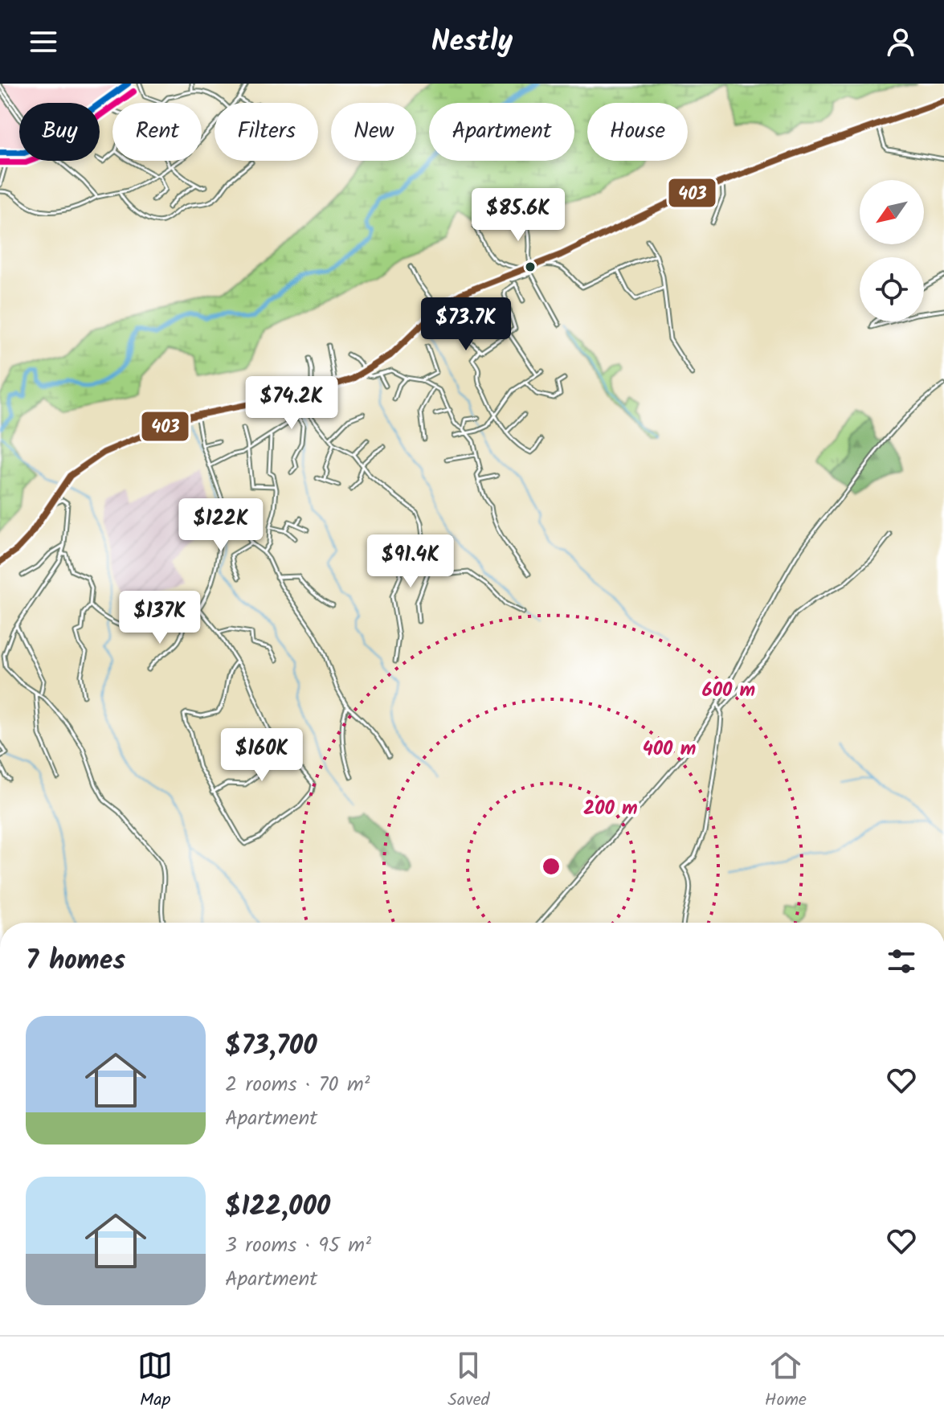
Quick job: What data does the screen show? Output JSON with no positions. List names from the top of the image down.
{
  "lines": ["transit line 403"],
  "north": "bottom left",
  "page": {
    "header": "Nestly",
    "chip": [
      "Buy",
      "Rent",
      "Filters",
      "New",
      "Apartment",
      "House"
    ],
    "price": [
      "$85.6K",
      "$73.7K",
      "$74.2K",
      "$122K",
      "$91.4K",
      "$137K",
      "$160K"
    ],
    "heading": "7 homes",
    "list": [
      {
        "name": "$73,700",
        "note": "2 rooms · 70 m² · Apartment"
      },
      {
        "name": "$122,000",
        "note": "3 rooms · 95 m² · Apartment"
      }
    ],
    "tabs": ["Map", "Saved", "Home"]
  },
  "rings": ["600 m", "400 m", "200 m"]
}
